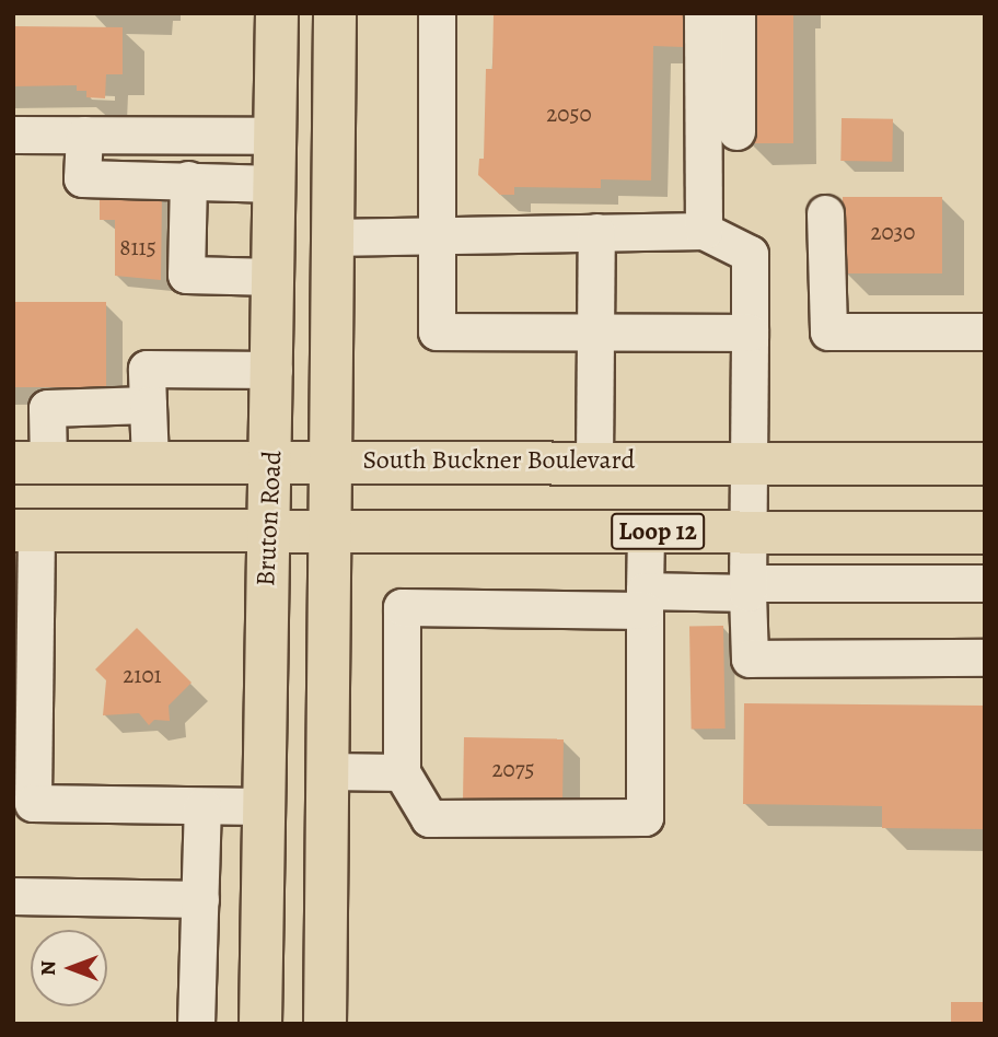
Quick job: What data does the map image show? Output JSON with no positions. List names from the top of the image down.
{
  "streets": {
    "main road": ["South Buckner Boulevard", "Bruton Road", "Loop 12"]
  },
  "crossings": [
    ["South Buckner Boulevard", "Bruton Road"],
    ["Bruton Road", "Loop 12"]
  ],
  "house_numbers": [
    "2050",
    "2030",
    "8115",
    "2101",
    "2075"
  ],
  "north": "left"
}
